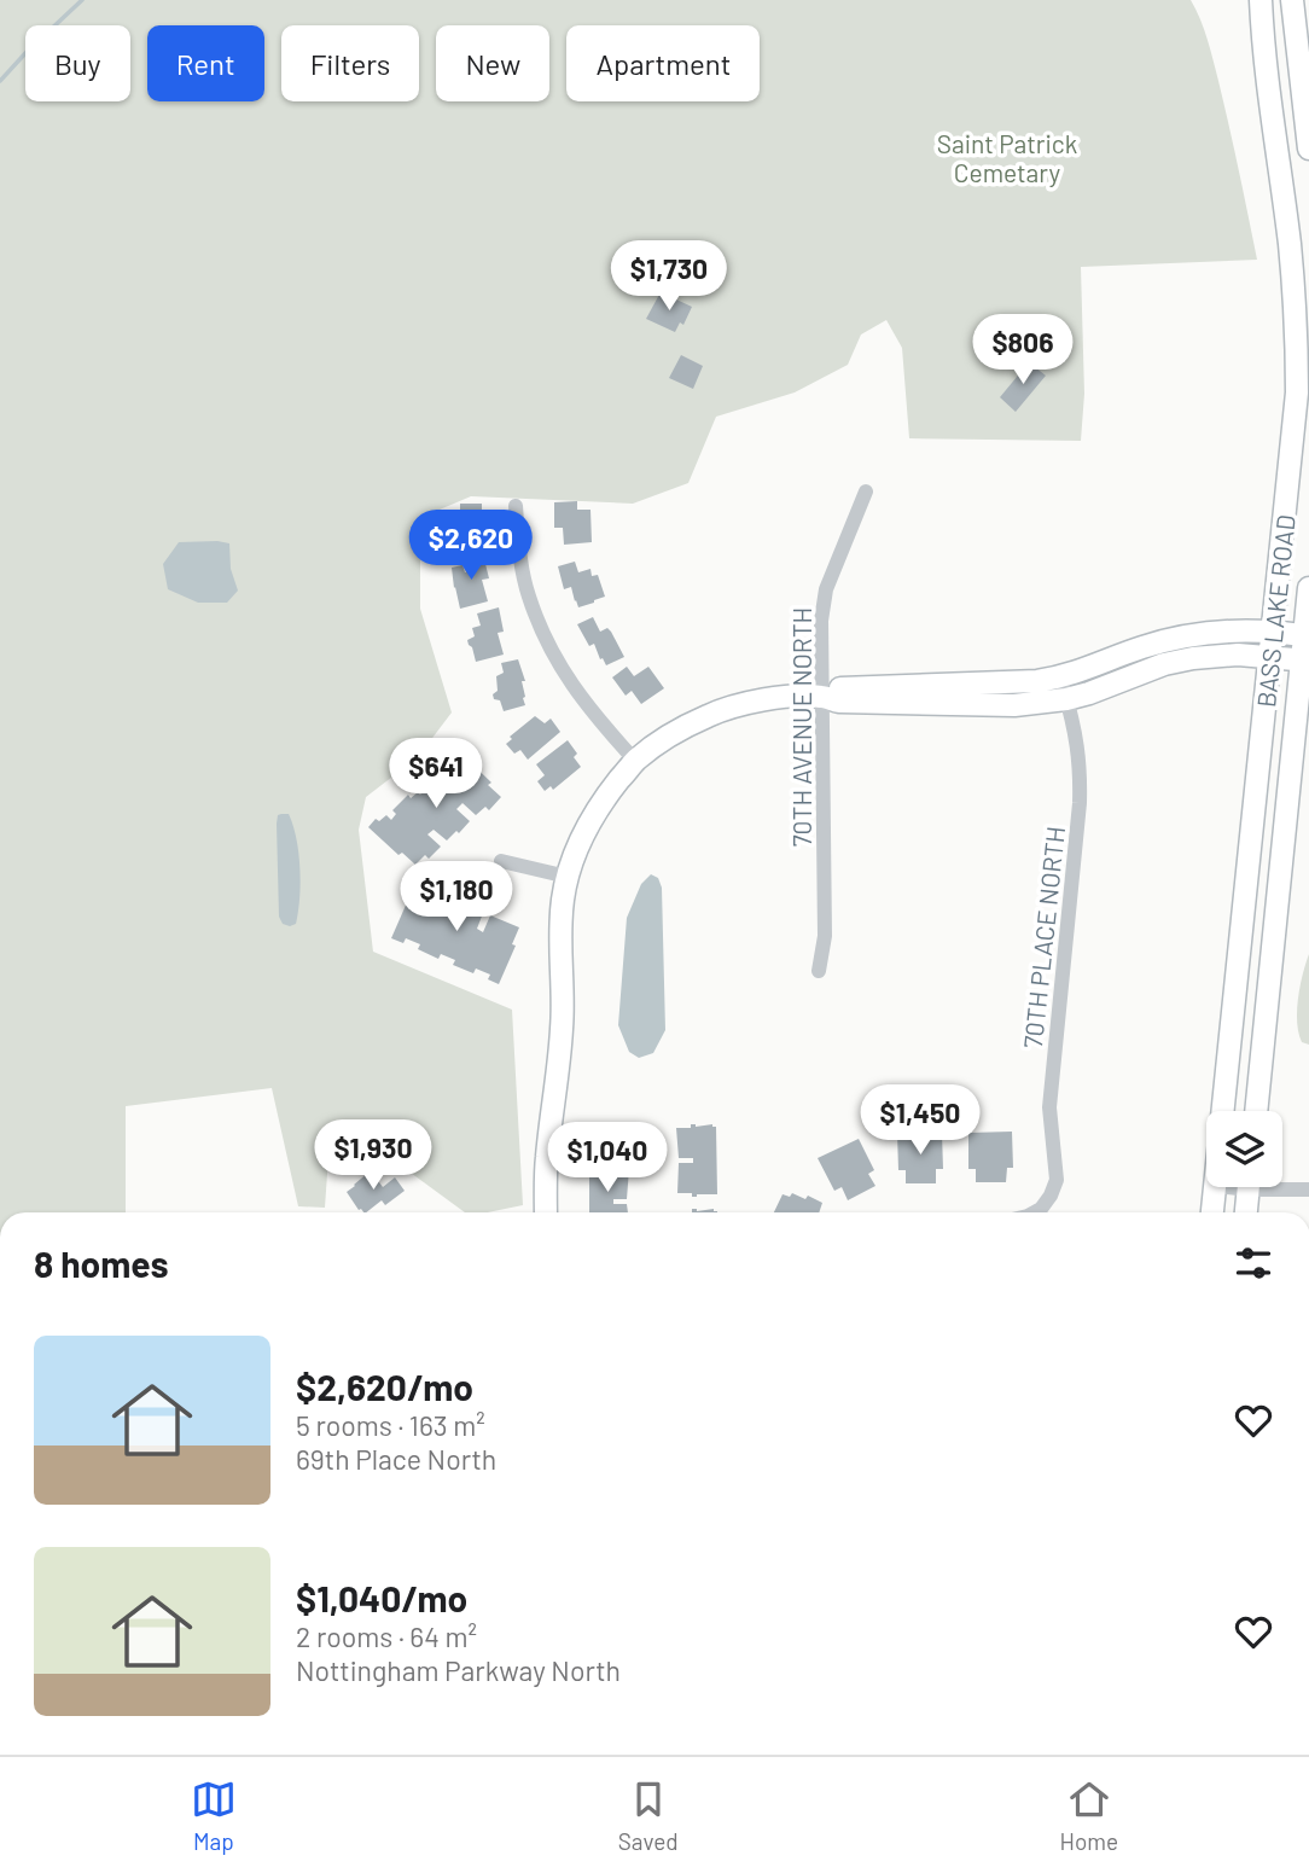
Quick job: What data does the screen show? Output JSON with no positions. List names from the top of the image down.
{
  "streets": {
    "main road": ["BASS LAKE ROAD"],
    "street": ["70TH AVENUE NORTH", "70TH PLACE NORTH"]
  },
  "parks": ["Saint Patrick Cemetary"],
  "page": {
    "chip": [
      "Buy",
      "Rent",
      "Filters",
      "New",
      "Apartment"
    ],
    "price": [
      "$1,730",
      "$806",
      "$2,620",
      "$641",
      "$1,180",
      "$1,450",
      "$1,930",
      "$1,040"
    ],
    "heading": "8 homes",
    "list": [
      {
        "name": "$2,620/mo",
        "note": "5 rooms · 163 m² · 69th Place North"
      },
      {
        "name": "$1,040/mo",
        "note": "2 rooms · 64 m² · Nottingham Parkway North"
      }
    ],
    "tabs": ["Map", "Saved", "Home"]
  }
}
